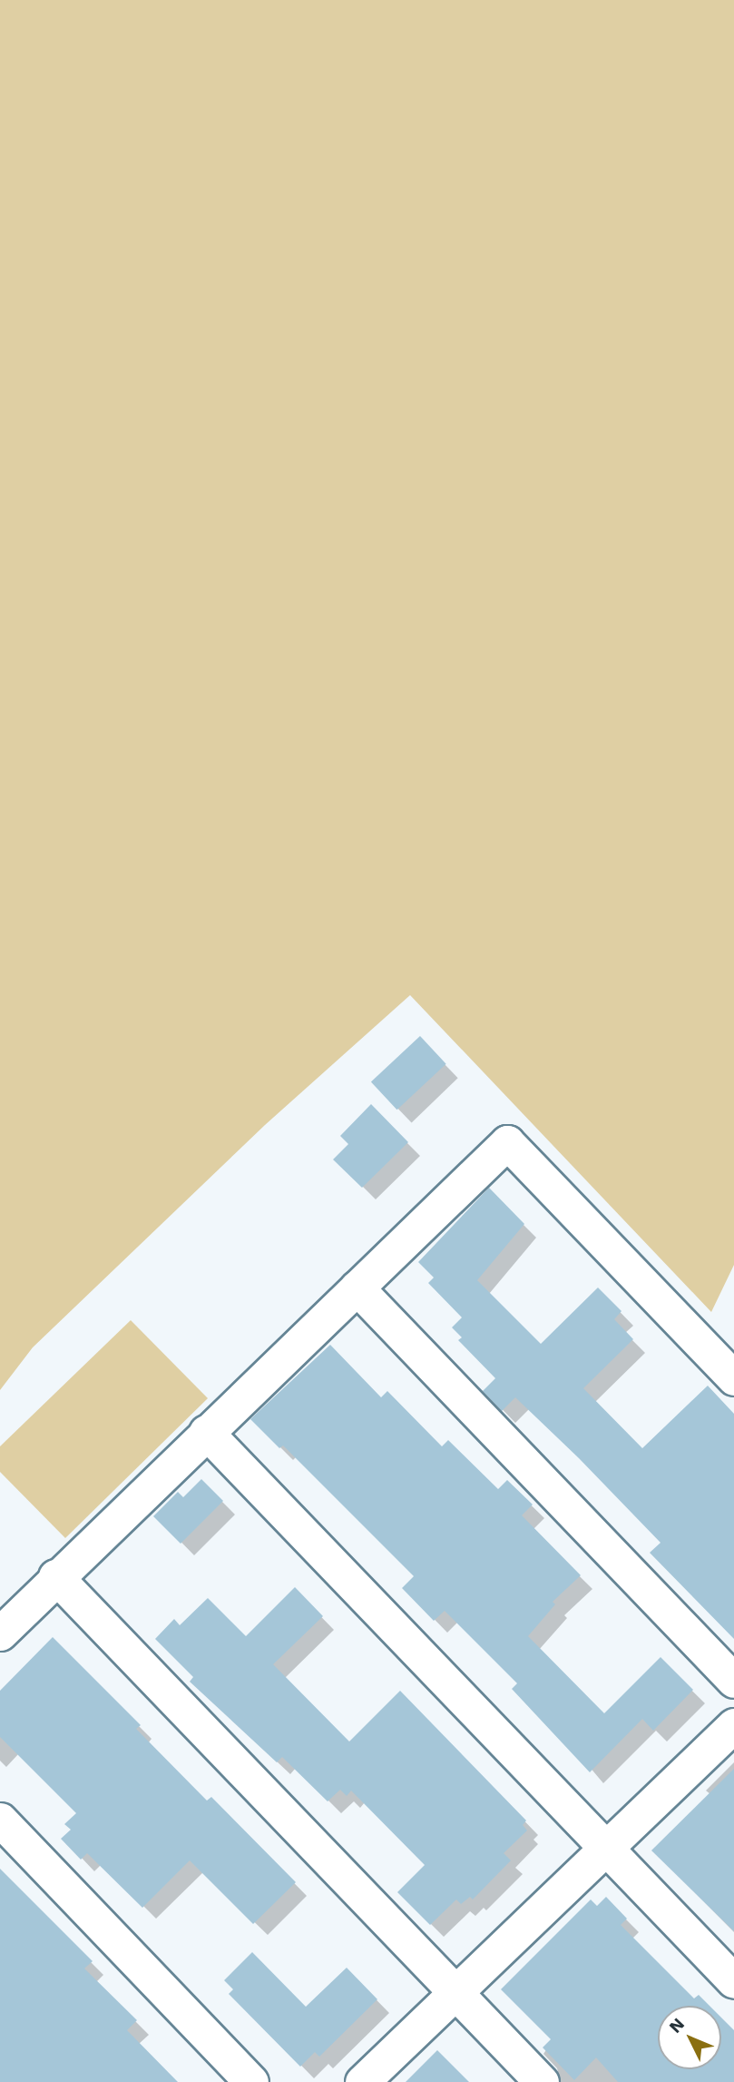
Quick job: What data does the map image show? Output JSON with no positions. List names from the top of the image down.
{
  "north": "top left"
}
